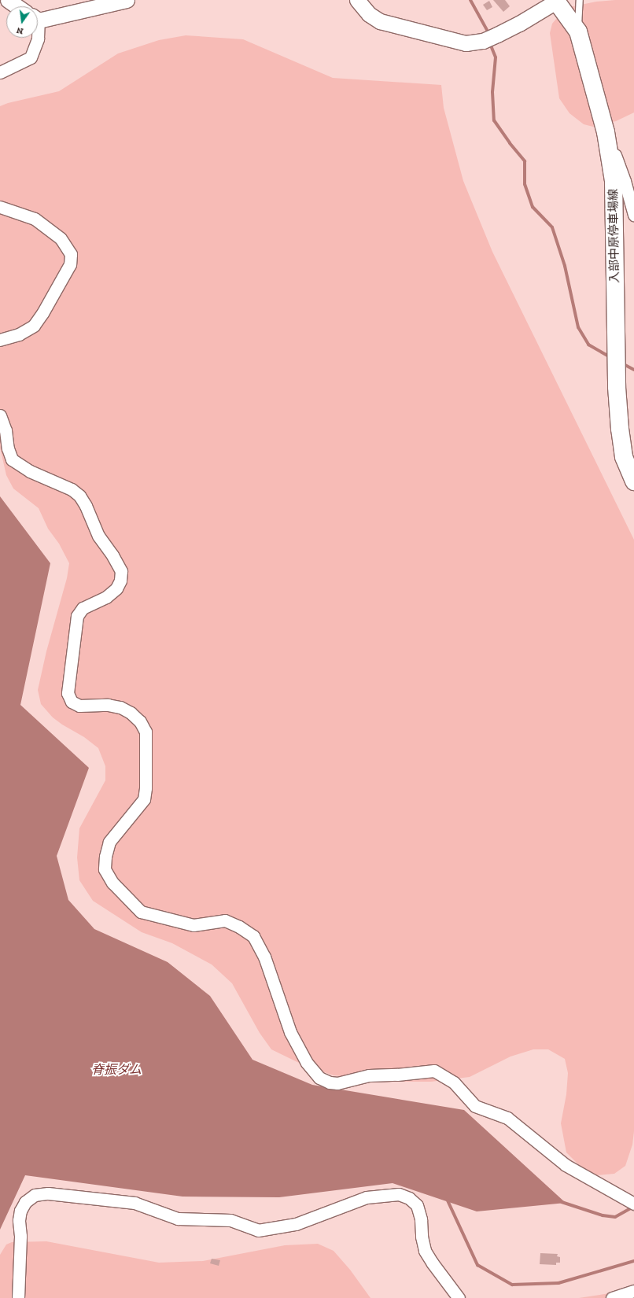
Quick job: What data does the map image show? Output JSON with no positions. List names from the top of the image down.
{
  "streets": {
    "main road": ["入部中原停車場線"]
  },
  "water": ["脊振ダム"],
  "north": "bottom"
}
